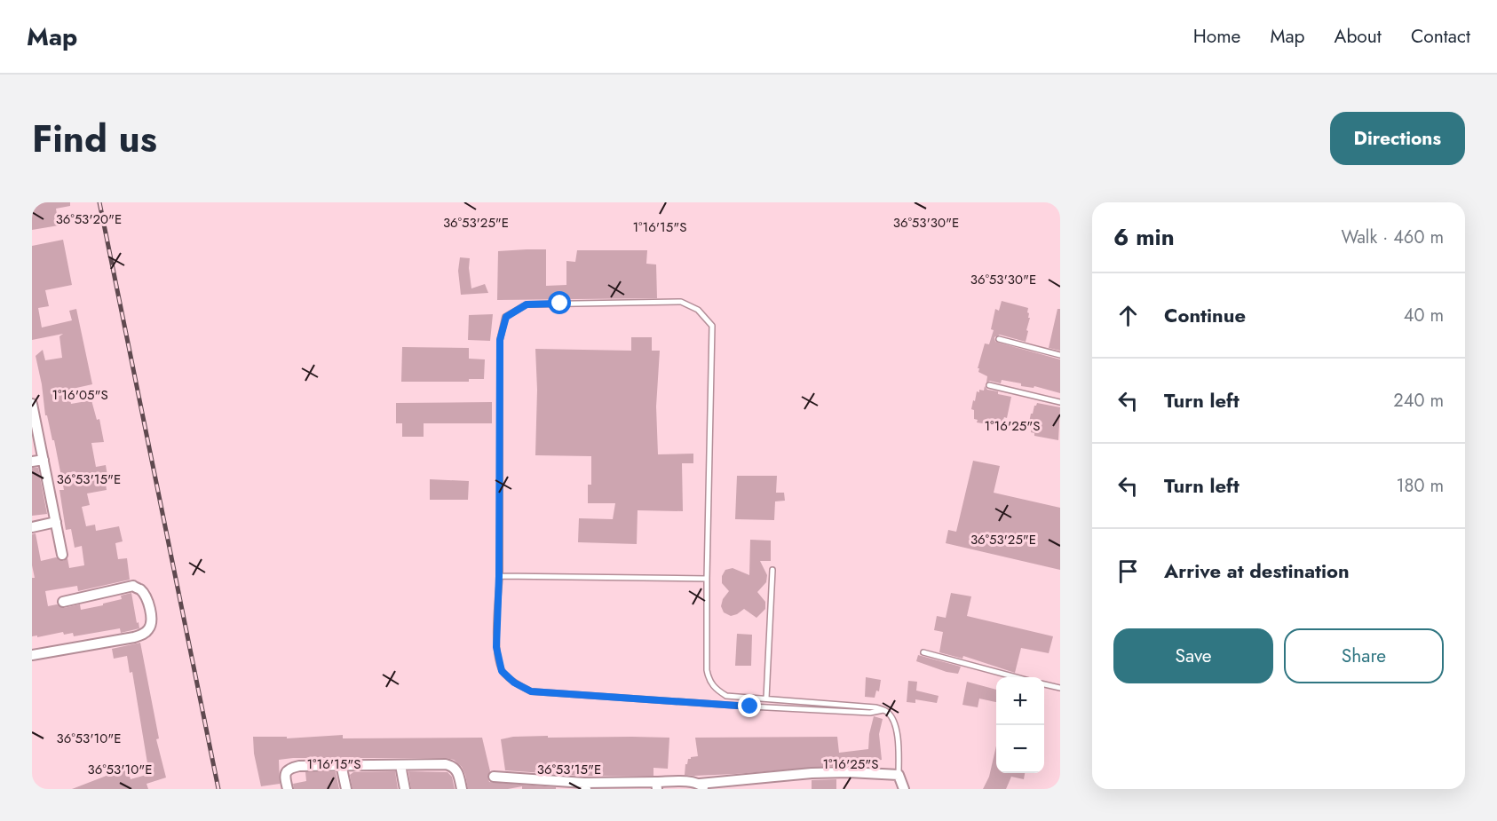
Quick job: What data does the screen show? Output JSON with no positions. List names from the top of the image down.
{
  "page": {
    "header": "Map",
    "nav": [
      "Home",
      "Map",
      "About",
      "Contact"
    ],
    "title": "Find us",
    "buttons": [
      "Directions",
      ["Save", "Share"]
    ],
    "heading": ["6 min", "Walk · 460 m"],
    "list": [
      ["Continue", "40 m"],
      ["Turn left", "240 m"],
      ["Turn left", "180 m"],
      "Arrive at destination"
    ],
    "map_buttons": ["+", "−"]
  },
  "coordinates": [
    "36°53'20\"E",
    "36°53'25\"E",
    "36°53'30\"E",
    "1°16'15\"S",
    "1°16'05\"S",
    "1°16'25\"S",
    "36°53'15\"E",
    "36°53'10\"E"
  ]
}
